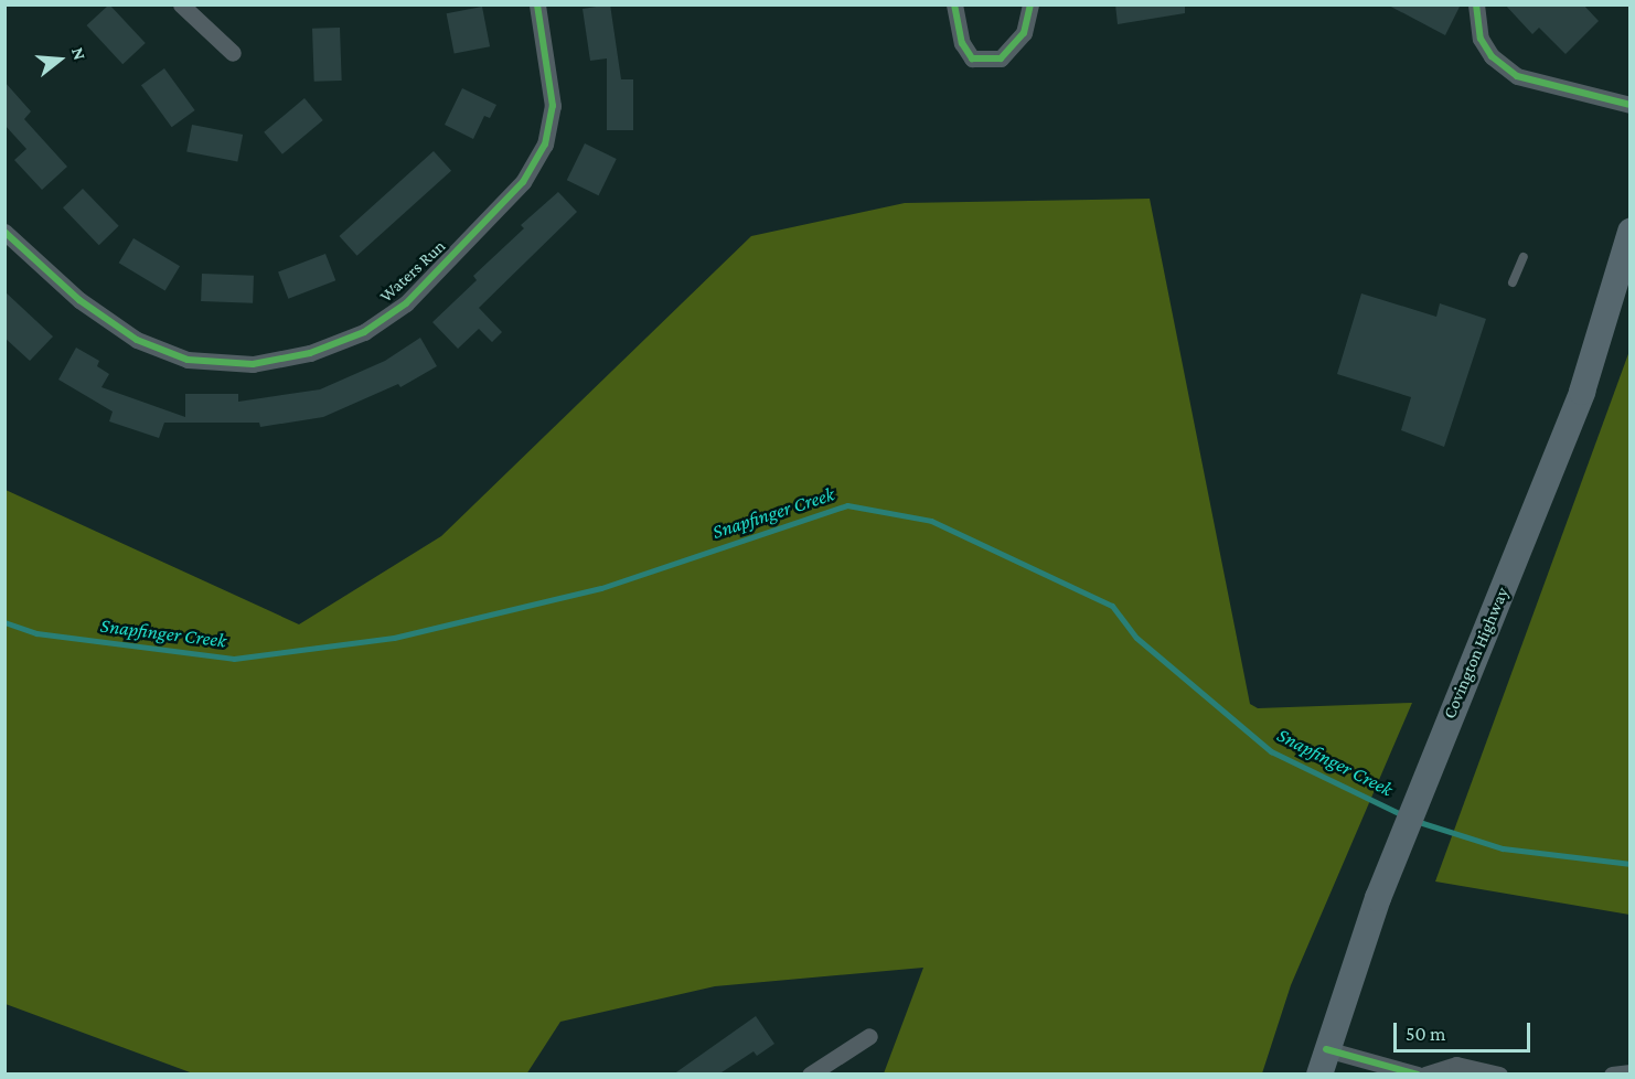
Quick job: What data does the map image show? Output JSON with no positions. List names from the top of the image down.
{
  "streets": {
    "main road": ["Covington Highway"],
    "street": ["Waters Run"]
  },
  "water": ["Snapfinger Creek"],
  "scale_bar": "50 m",
  "north": "right"
}
